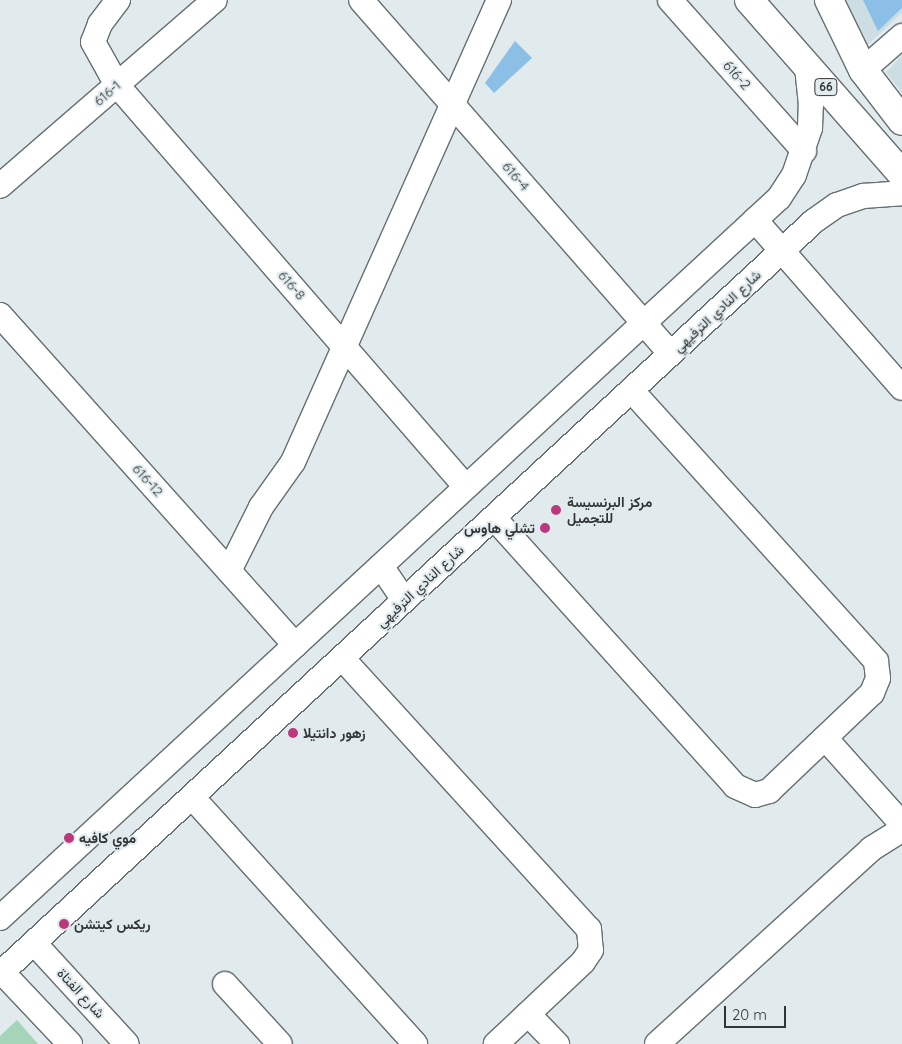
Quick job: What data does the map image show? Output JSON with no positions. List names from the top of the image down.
{
  "streets": {
    "main road": ["66"],
    "street": [
      "616-2",
      "616-1",
      "616-4",
      "616-8",
      "شارع النادي الترفيهي",
      "616-12",
      "شارع الفتاة"
    ]
  },
  "crossings": [
    ["616-1", "616-8"],
    ["616-4", "شارع النادي الترفيهي"],
    ["شارع النادي الترفيهي", "شارع الفتاة"]
  ],
  "places": [
    "مركز البرنسيسة للتجميل",
    "تشلي هاوس",
    "زهور دانتيلا",
    "موي كافيه",
    "ريكس كيتشن"
  ],
  "scale_bar": "20 m"
}
